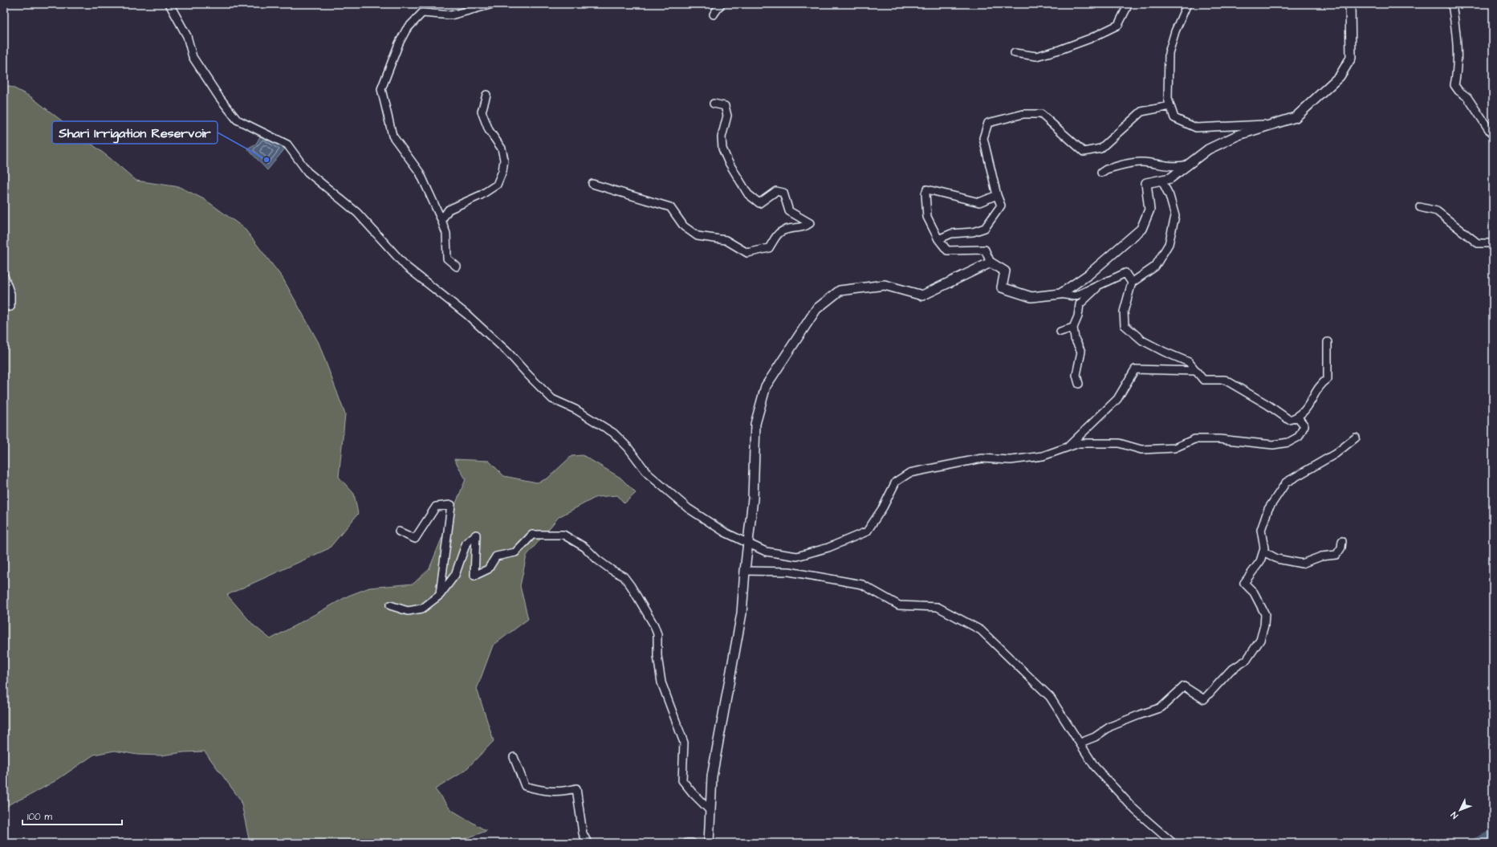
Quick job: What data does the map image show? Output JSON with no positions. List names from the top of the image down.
{
  "places": ["Shari Irrigation Reservoir"],
  "scale_bar": "100 m",
  "north": "bottom left"
}
